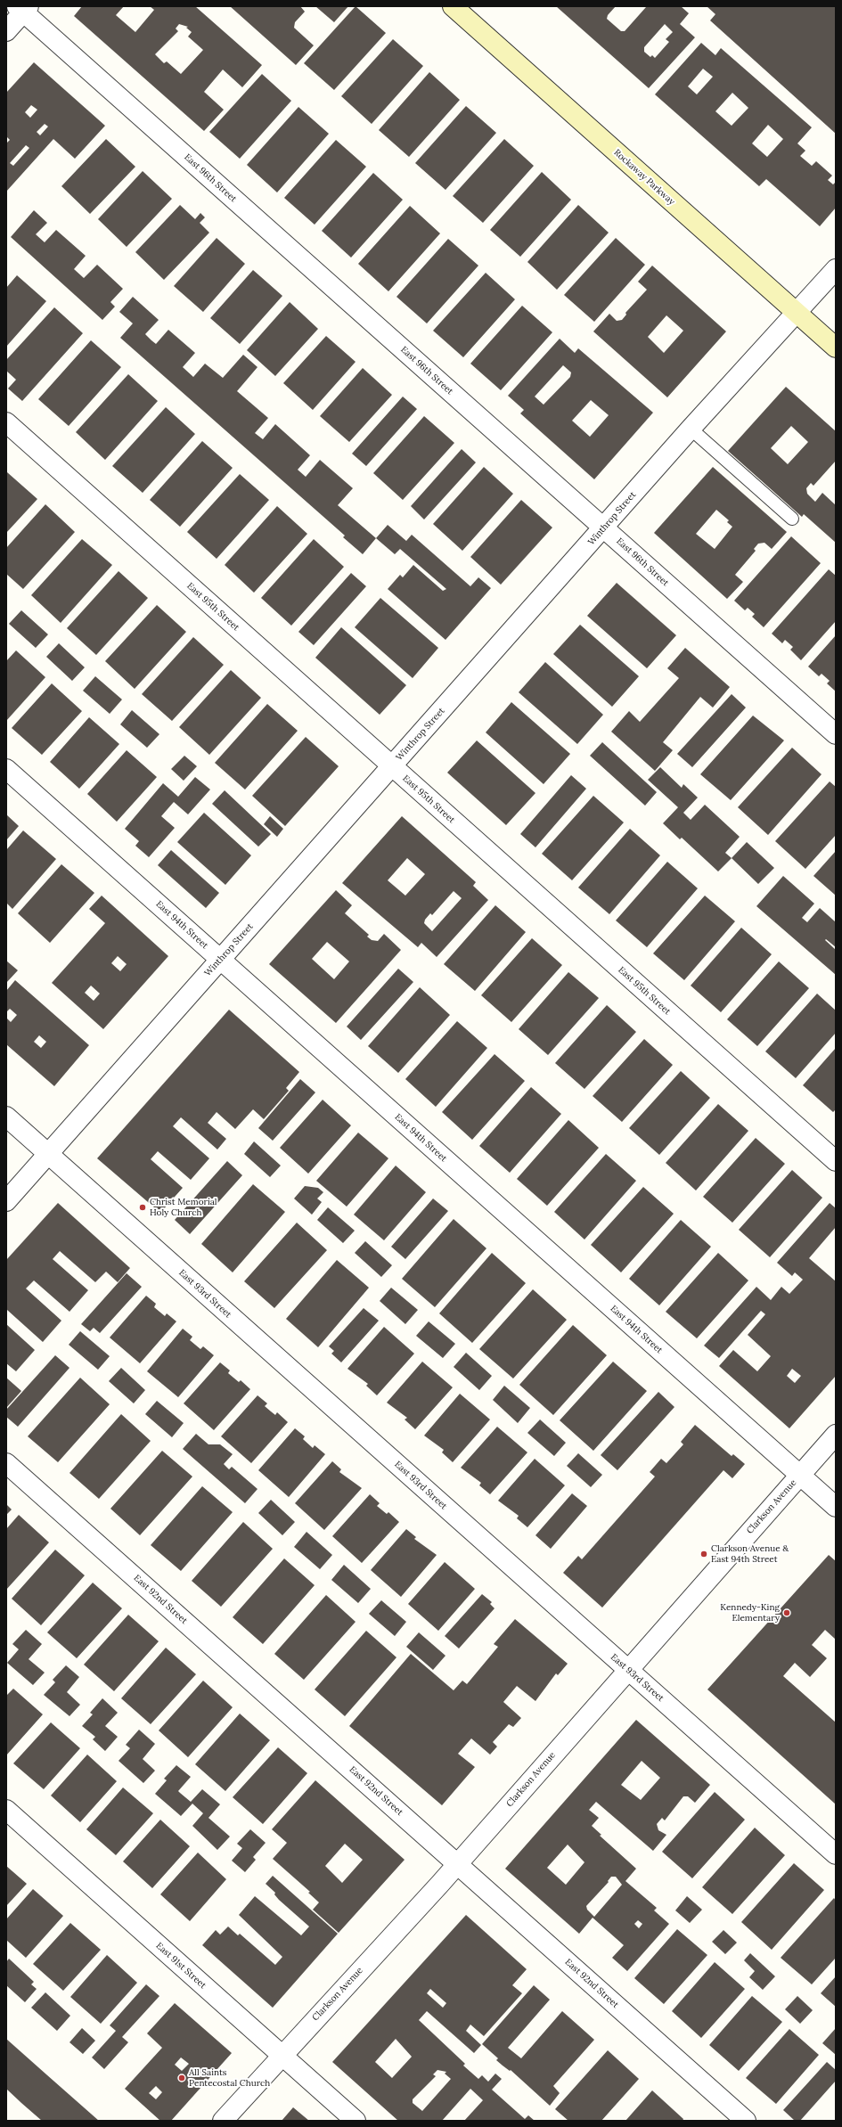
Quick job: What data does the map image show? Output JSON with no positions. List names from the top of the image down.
{
  "streets": {
    "street": [
      "Rockaway Parkway",
      "East 96th Street",
      "Winthrop Street",
      "East 95th Street",
      "East 94th Street",
      "East 93rd Street",
      "Clarkson Avenue",
      "East 92nd Street",
      "East 91st Street"
    ]
  },
  "crossings": [
    ["Rockaway Parkway", "Winthrop Street"],
    ["East 96th Street", "Winthrop Street"],
    ["Winthrop Street", "East 95th Street"],
    ["Winthrop Street", "East 94th Street"],
    ["Winthrop Street", "East 93rd Street"],
    ["East 94th Street", "Clarkson Avenue"],
    ["East 93rd Street", "Clarkson Avenue"],
    ["Clarkson Avenue", "East 92nd Street"],
    ["Clarkson Avenue", "East 91st Street"]
  ],
  "places": [
    "Christ Memorial Holy Church",
    "Clarkson Avenue & East 94th Street",
    "Kennedy-King Elementary",
    "All Saints Pentecostal Church"
  ]
}
